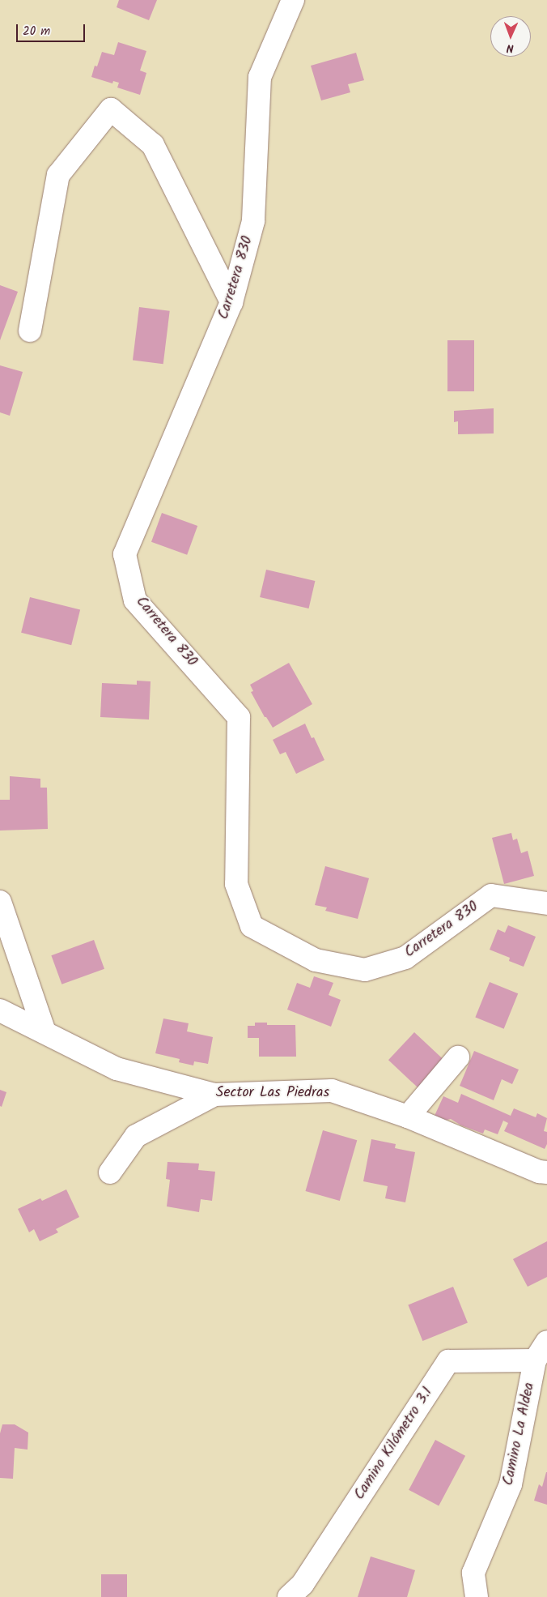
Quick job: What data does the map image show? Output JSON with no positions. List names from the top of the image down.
{
  "streets": {
    "street": [
      "Carretera 830",
      "Sector Las Piedras",
      "Camino La Aldea",
      "Camino Kilómetro 3.1"
    ]
  },
  "crossings": [
    ["Camino La Aldea", "Camino Kilómetro 3.1"]
  ],
  "scale_bar": "20 m",
  "north": "bottom"
}
